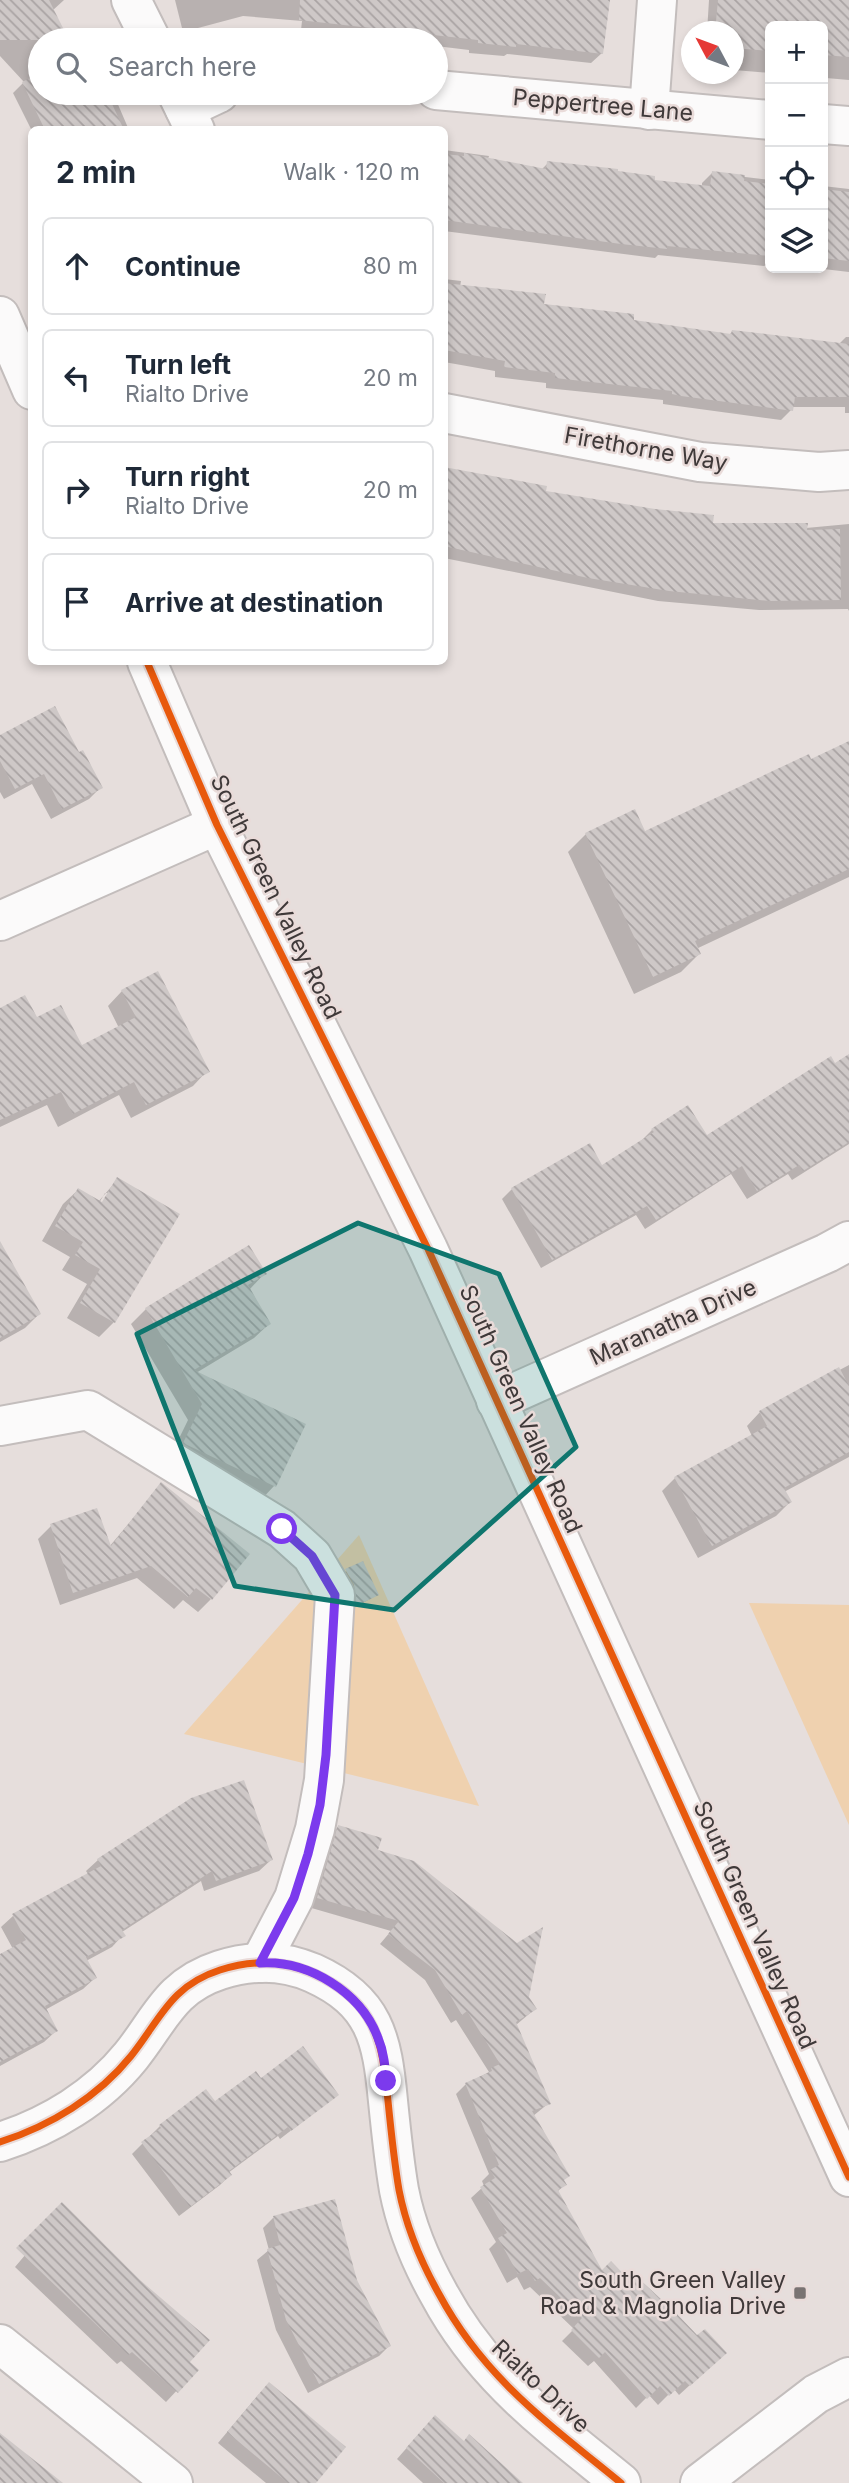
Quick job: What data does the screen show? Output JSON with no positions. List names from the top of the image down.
{
  "streets": {
    "street": [
      "Peppertree Lane",
      "Firethorne Way",
      "South Green Valley Road",
      "Maranatha Drive",
      "Rialto Drive"
    ]
  },
  "crossings": [
    ["South Green Valley Road", "Maranatha Drive"]
  ],
  "places": {
    "transit": ["South Green Valley Road & Magnolia Drive"]
  },
  "north": "top left",
  "page": {
    "map_buttons": ["+", "−"],
    "search": "Search here",
    "heading": ["2 min", "Walk · 120 m"],
    "list": [
      ["Continue", "80 m"],
      ["Turn left", "Rialto Drive", "20 m"],
      ["Turn right", "Rialto Drive", "20 m"],
      "Arrive at destination"
    ]
  }
}
